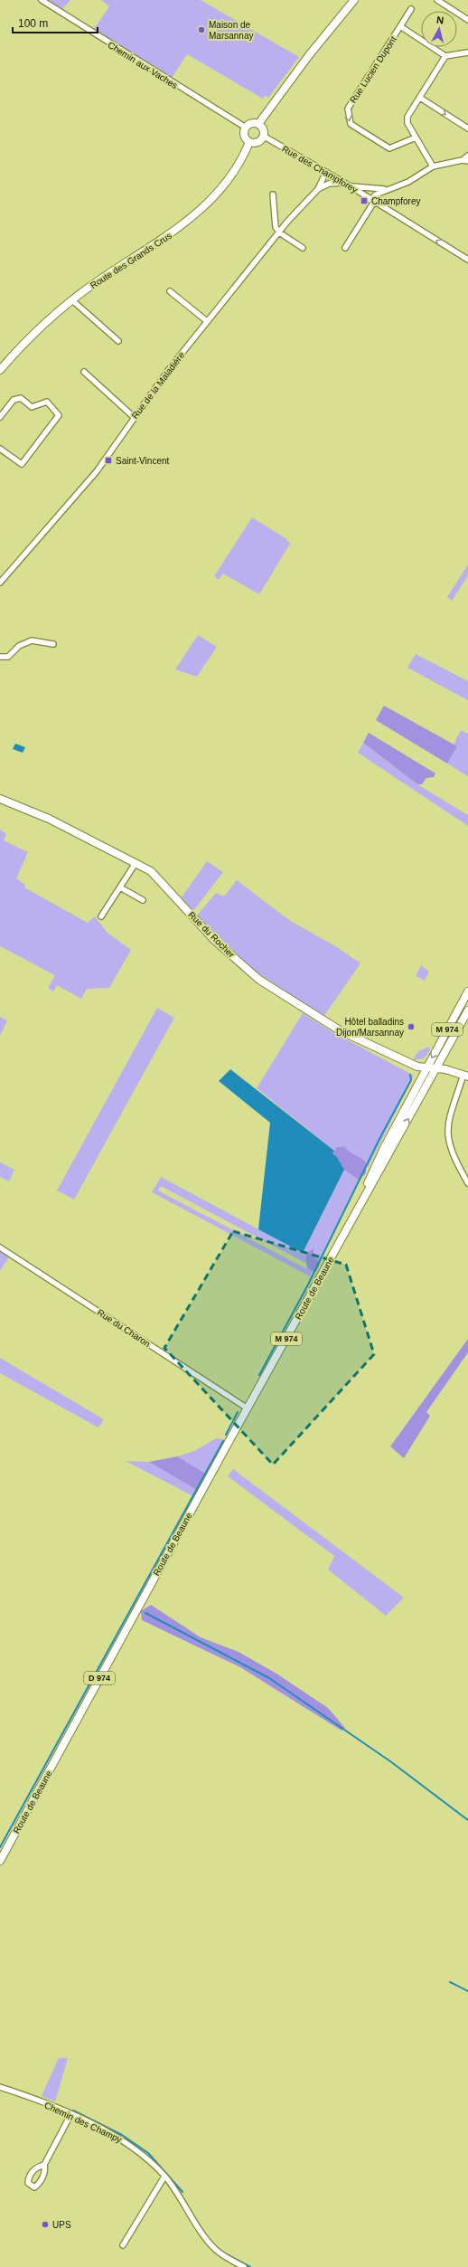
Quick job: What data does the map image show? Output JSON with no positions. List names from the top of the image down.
{
  "streets": {
    "main road": [
      "Route des Grands Crus",
      "Rue du Rocher",
      "M 974",
      "Route de Beaune",
      "D 974"
    ],
    "street": [
      "Chemin aux Vaches",
      "Rue Lucien Dupont",
      "Rue des Champforey",
      "Rue de la Maladière",
      "Rue du Charon",
      "Chemin des Champy"
    ]
  },
  "crossings": [
    ["Chemin aux Vaches", "Rue des Champforey"],
    ["Chemin aux Vaches", "Route des Grands Crus"],
    ["Rue des Champforey", "Route des Grands Crus"],
    ["Rue des Champforey", "Rue de la Maladière"],
    ["Rue du Rocher", "M 974"],
    ["M 974", "Route de Beaune"],
    ["Route de Beaune", "Rue du Charon"]
  ],
  "one_way": ["Rue des Champforey"],
  "places": {
    "other": ["Maison de Marsannay", "Hôtel balladins Dijon/Marsannay", "UPS"],
    "transit": ["Champforey", "Saint-Vincent"]
  },
  "scale_bar": "100 m",
  "north": "top"
}
